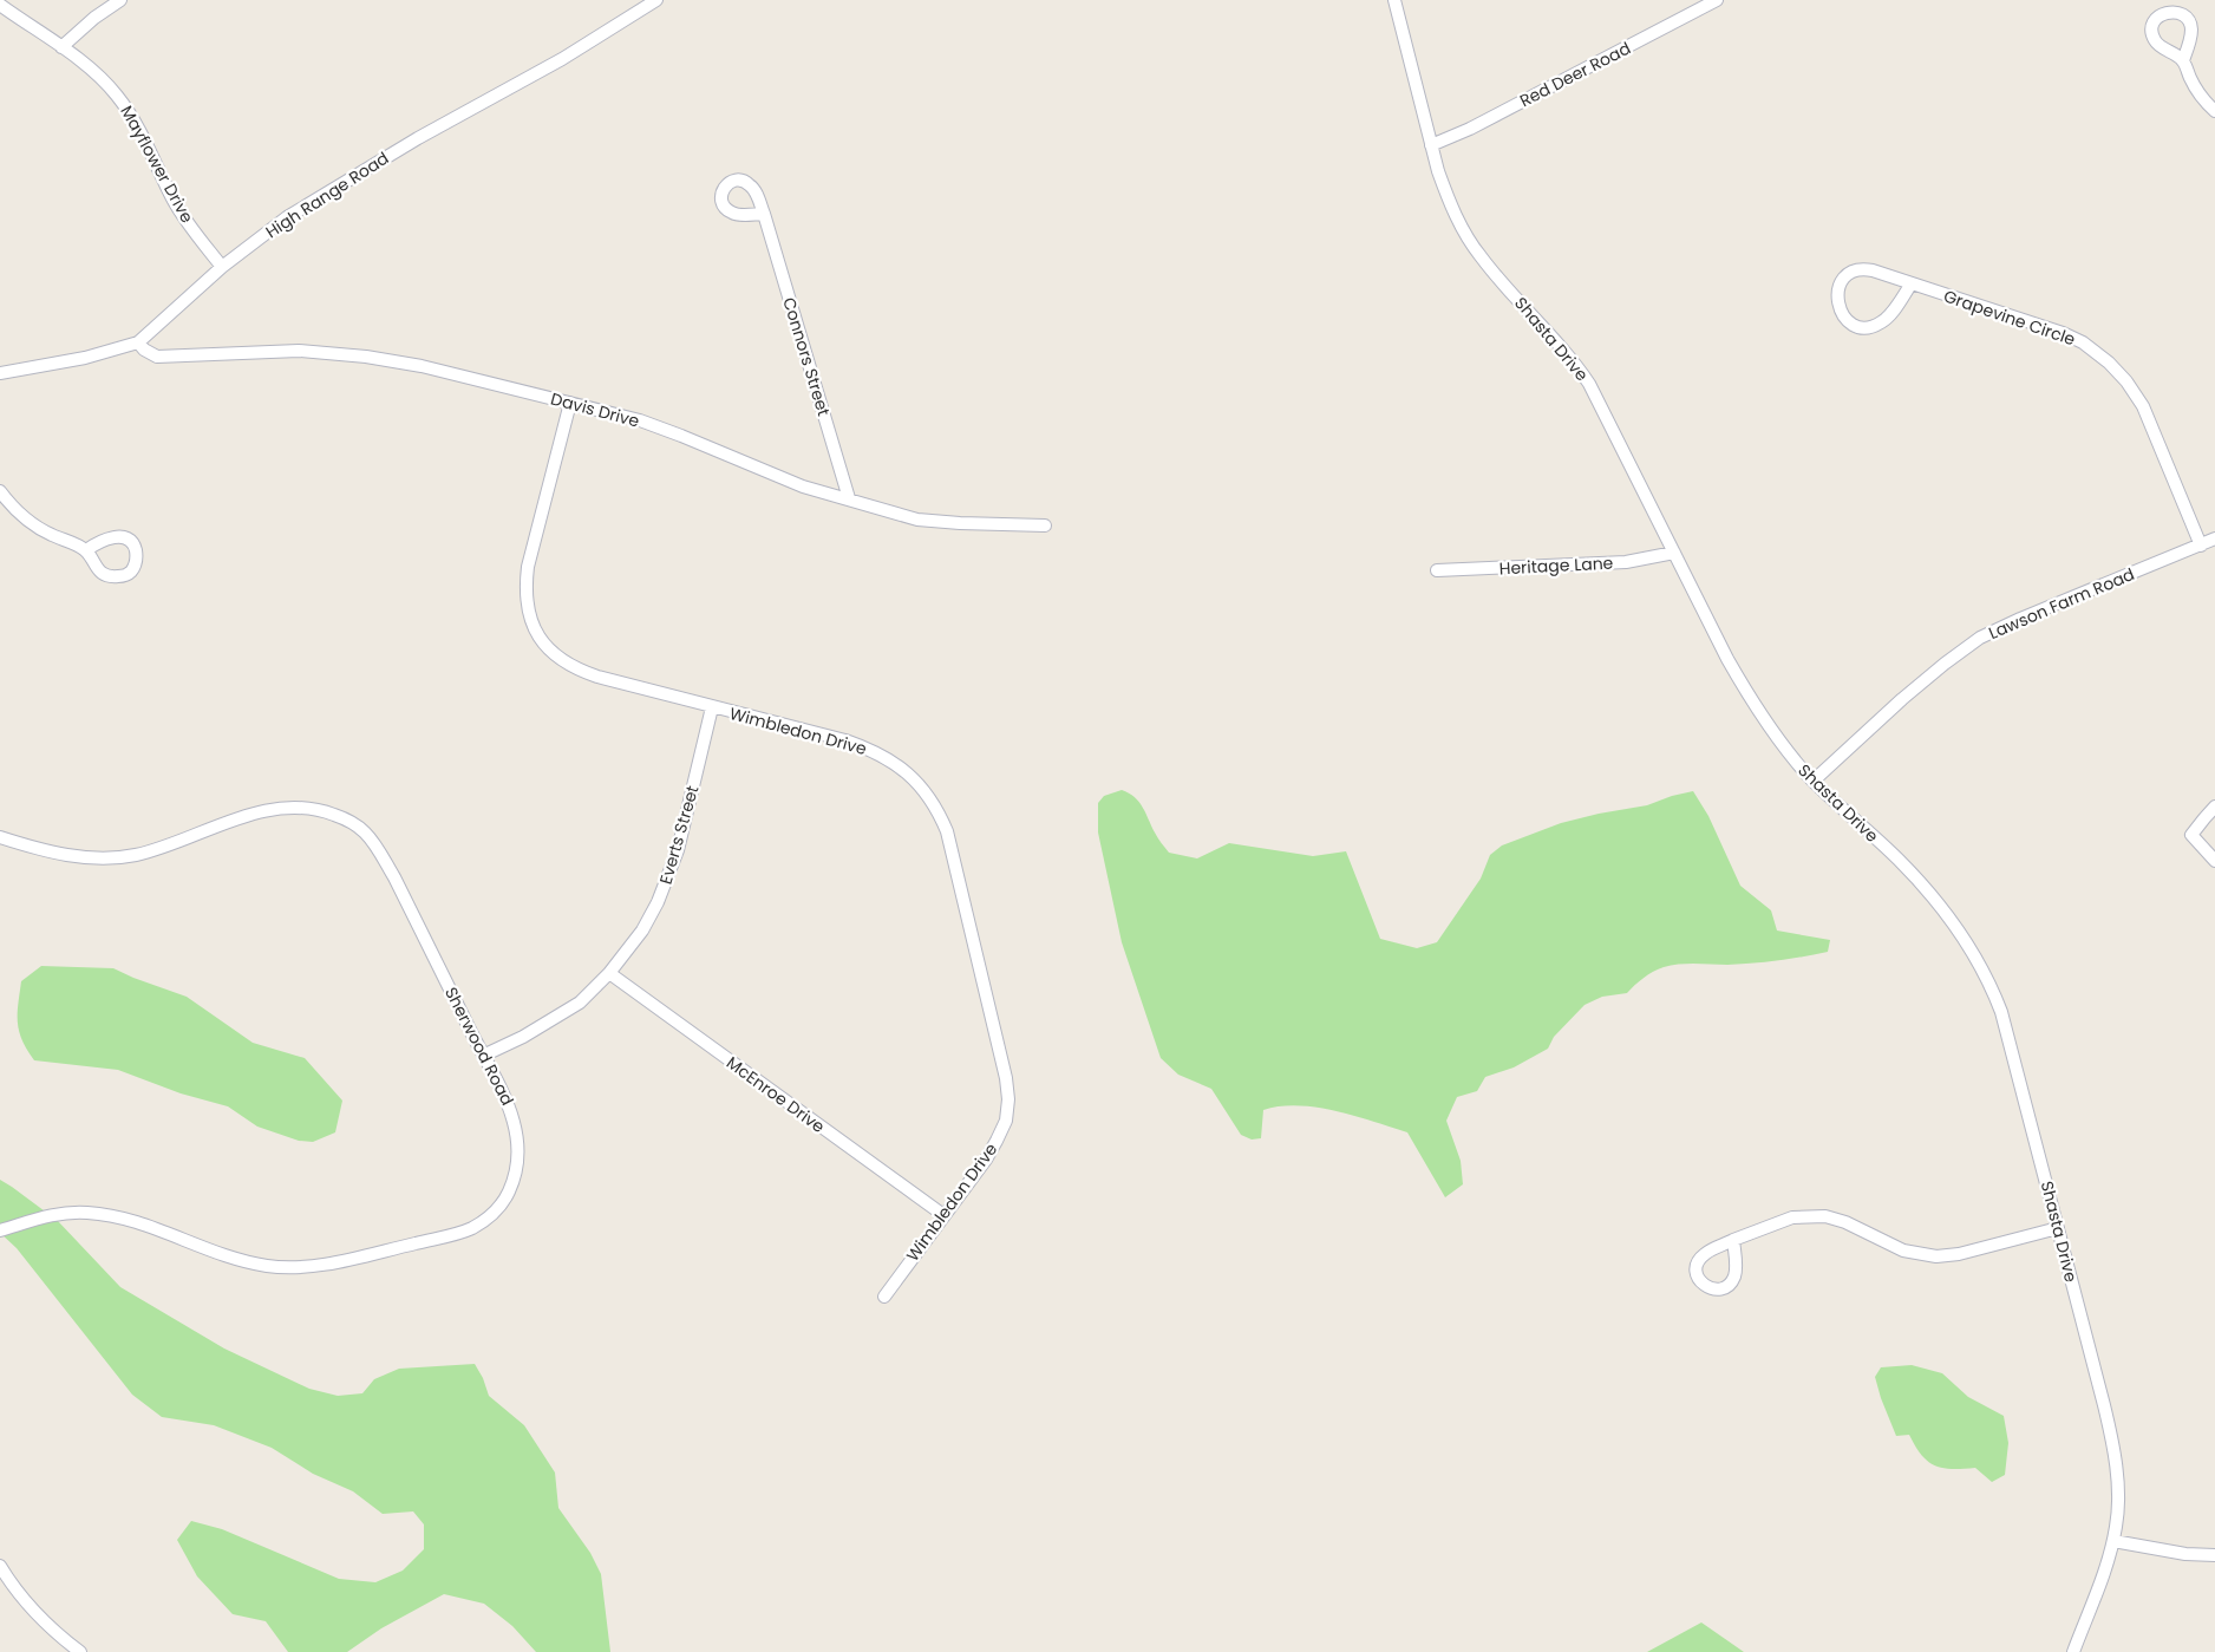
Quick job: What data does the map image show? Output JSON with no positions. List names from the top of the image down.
{
  "streets": {
    "street": [
      "Red Deer Road",
      "Mayflower Drive",
      "High Range Road",
      "Grapevine Circle",
      "Shasta Drive",
      "Connors Street",
      "Davis Drive",
      "Heritage Lane",
      "Lawson Farm Road",
      "Wimbledon Drive",
      "Everts Street",
      "Sherwood Road",
      "McEnroe Drive"
    ]
  },
  "crossings": [
    ["Red Deer Road", "Shasta Drive"],
    ["Mayflower Drive", "High Range Road"],
    ["High Range Road", "Davis Drive"],
    ["Grapevine Circle", "Lawson Farm Road"],
    ["Shasta Drive", "Heritage Lane"],
    ["Shasta Drive", "Lawson Farm Road"],
    ["Connors Street", "Davis Drive"],
    ["Davis Drive", "Wimbledon Drive"],
    ["Wimbledon Drive", "Everts Street"],
    ["Wimbledon Drive", "McEnroe Drive"],
    ["Everts Street", "Sherwood Road"],
    ["Everts Street", "McEnroe Drive"]
  ]
}
